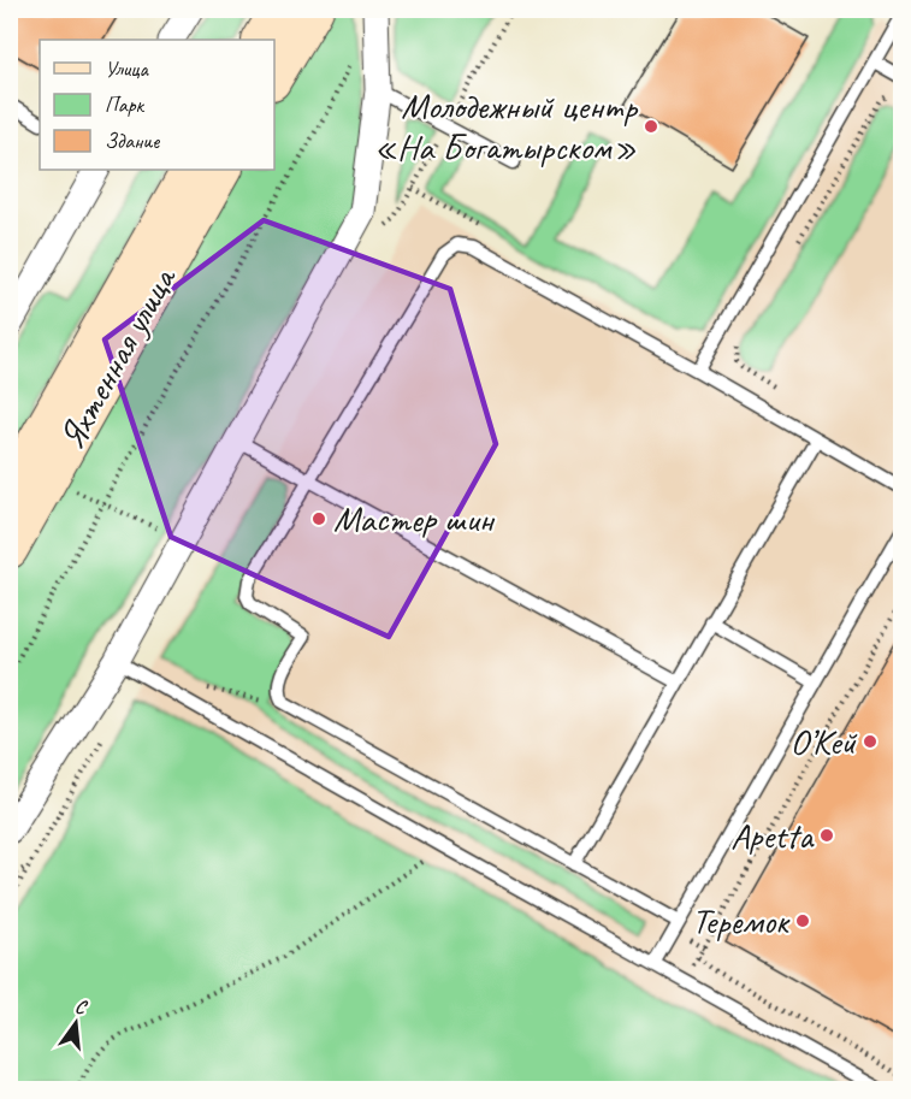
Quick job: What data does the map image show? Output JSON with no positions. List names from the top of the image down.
{
  "streets": {
    "street": ["Яхтенная улица"]
  },
  "places": [
    "Молодежный центр «На Богатырском»",
    "Мастер шин",
    "О’Кей",
    "Apetta",
    "Теремок"
  ],
  "legend": ["Улица", "Парк", "Здание"],
  "north": "top"
}
